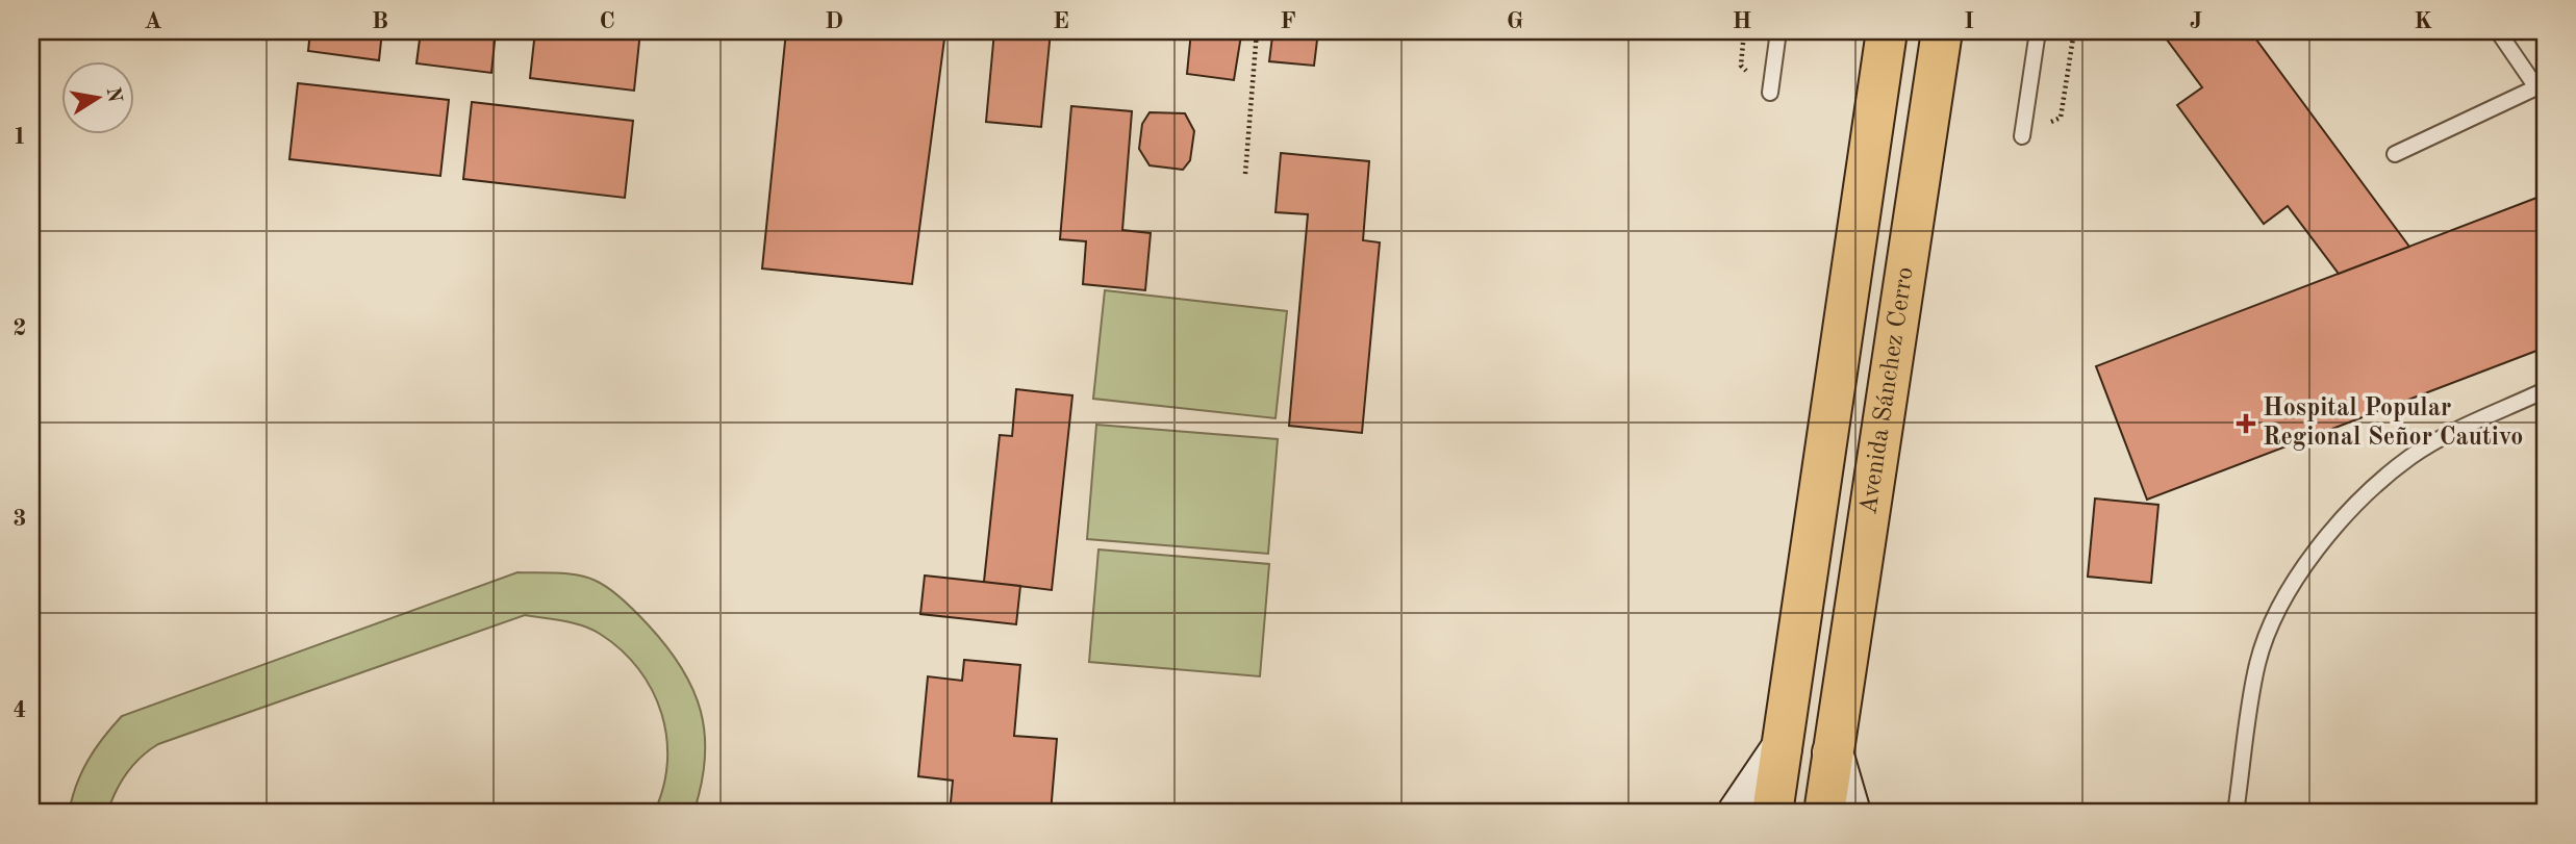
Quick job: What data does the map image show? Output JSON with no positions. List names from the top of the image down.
{
  "streets": {
    "highway": ["Avenida Sánchez Cerro"]
  },
  "places": {
    "health": ["Hospital Popular Regional Señor Cautivo"]
  },
  "north": "right",
  "grid": {
    "columns": [
      "A",
      "B",
      "C",
      "D",
      "E",
      "F",
      "G",
      "H",
      "I",
      "J",
      "K"
    ],
    "rows": [
      "1",
      "2",
      "3",
      "4"
    ]
  }
}
